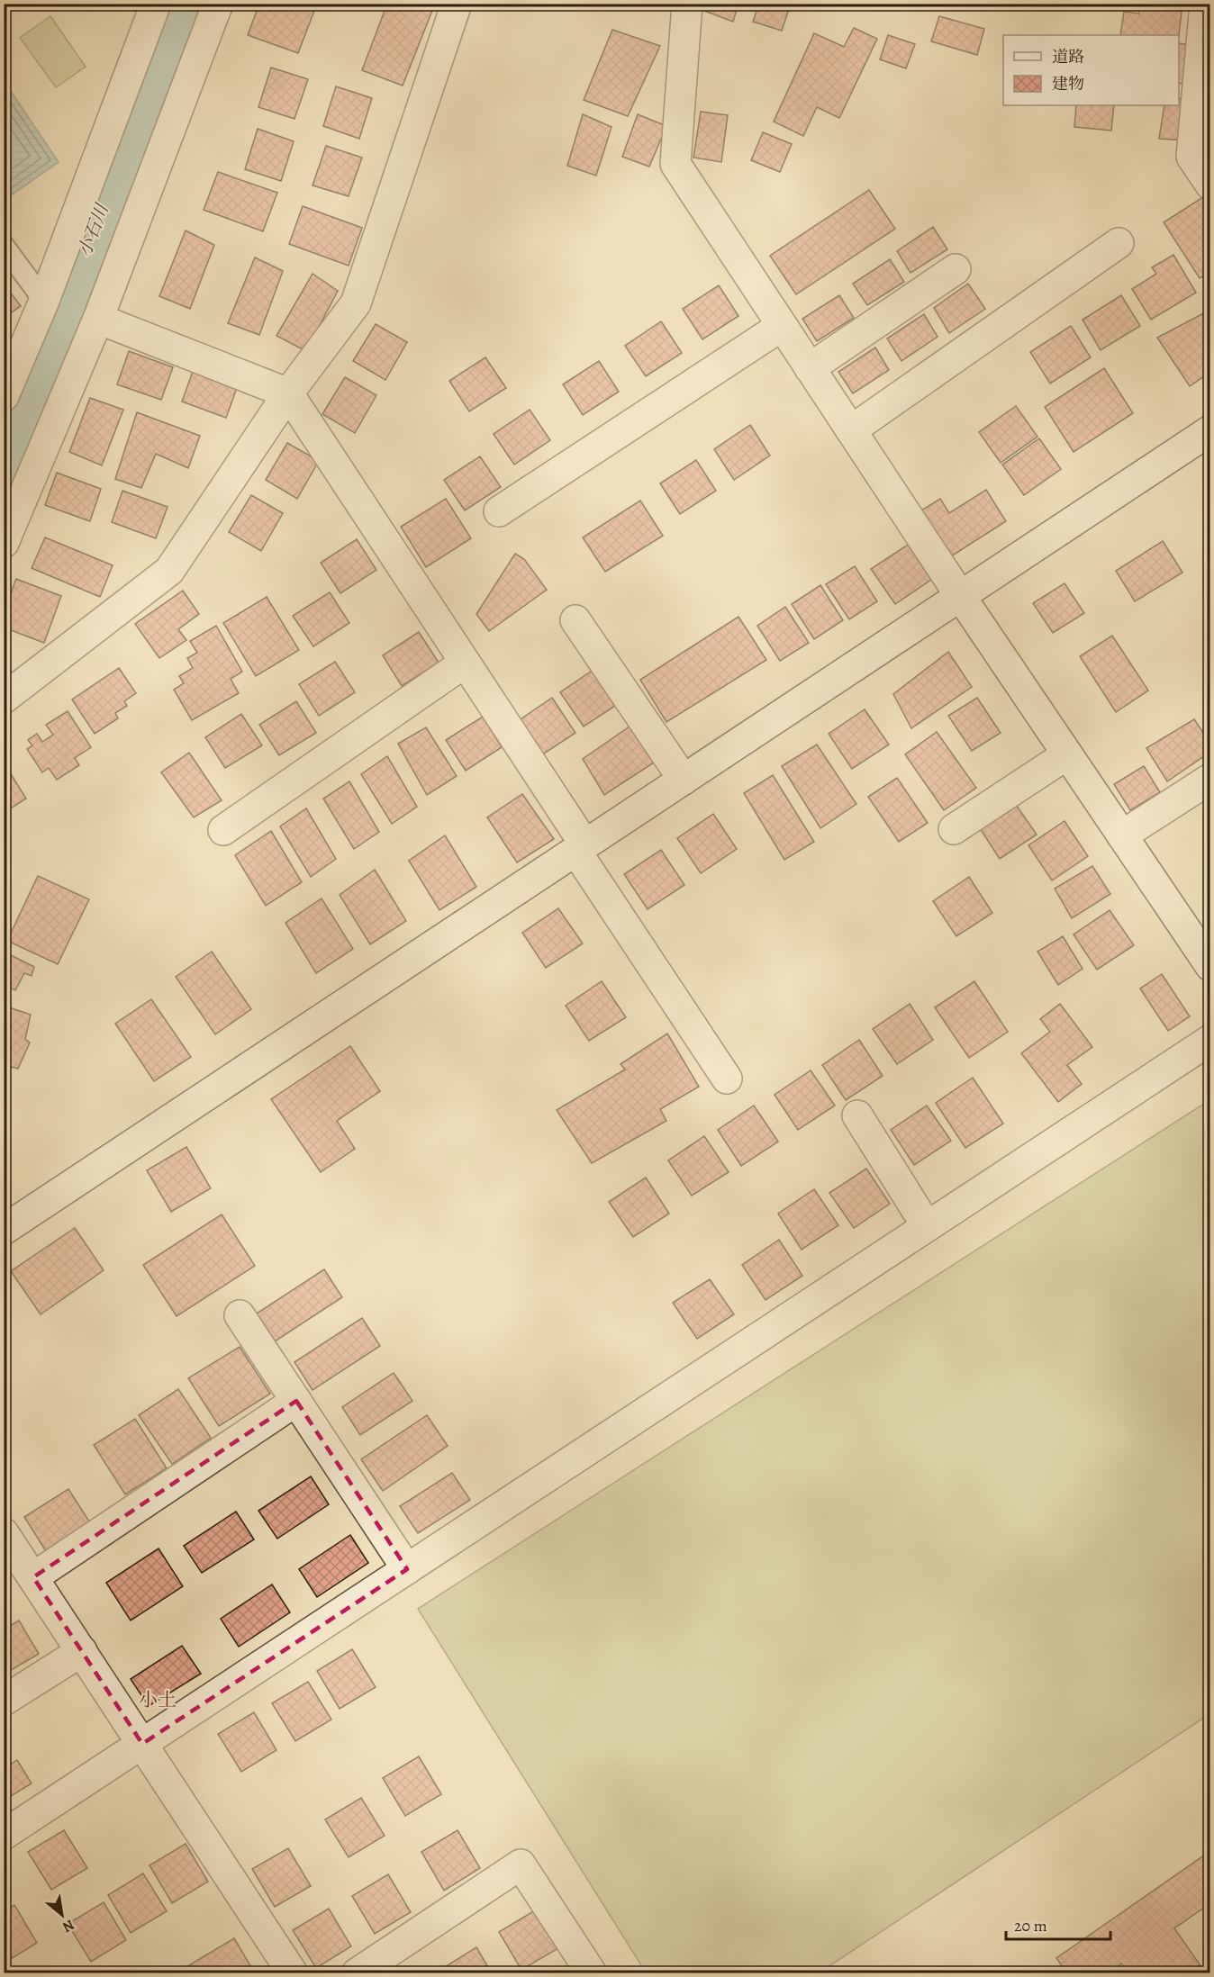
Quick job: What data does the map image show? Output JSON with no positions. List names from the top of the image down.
{
  "districts": ["小土"],
  "water": ["小石川"],
  "legend": ["道路", "建物"],
  "scale_bar": "20 m",
  "north": "bottom right"
}
